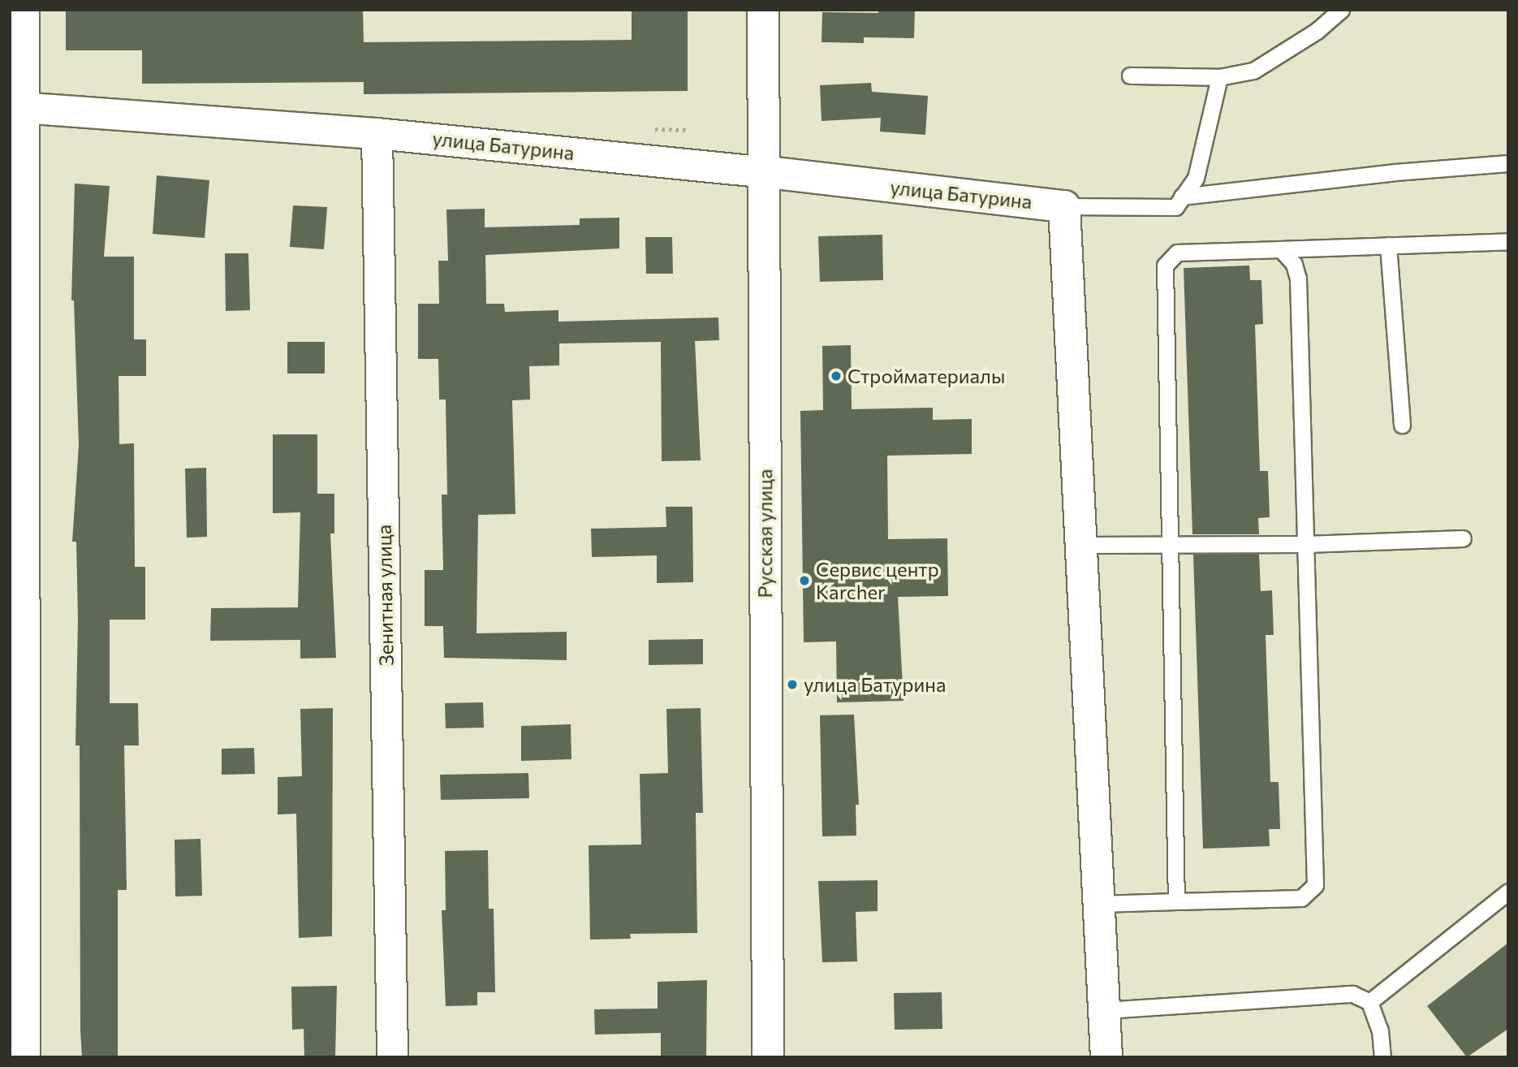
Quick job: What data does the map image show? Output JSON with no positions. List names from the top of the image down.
{
  "streets": {
    "street": ["улица Батурина", "Русская улица", "Зенитная улица"]
  },
  "crossings": [
    ["улица Батурина", "Русская улица"],
    ["улица Батурина", "Зенитная улица"]
  ],
  "places": ["Стройматериалы", "Сервис центр Karcher", "улица Батурина"]
}
